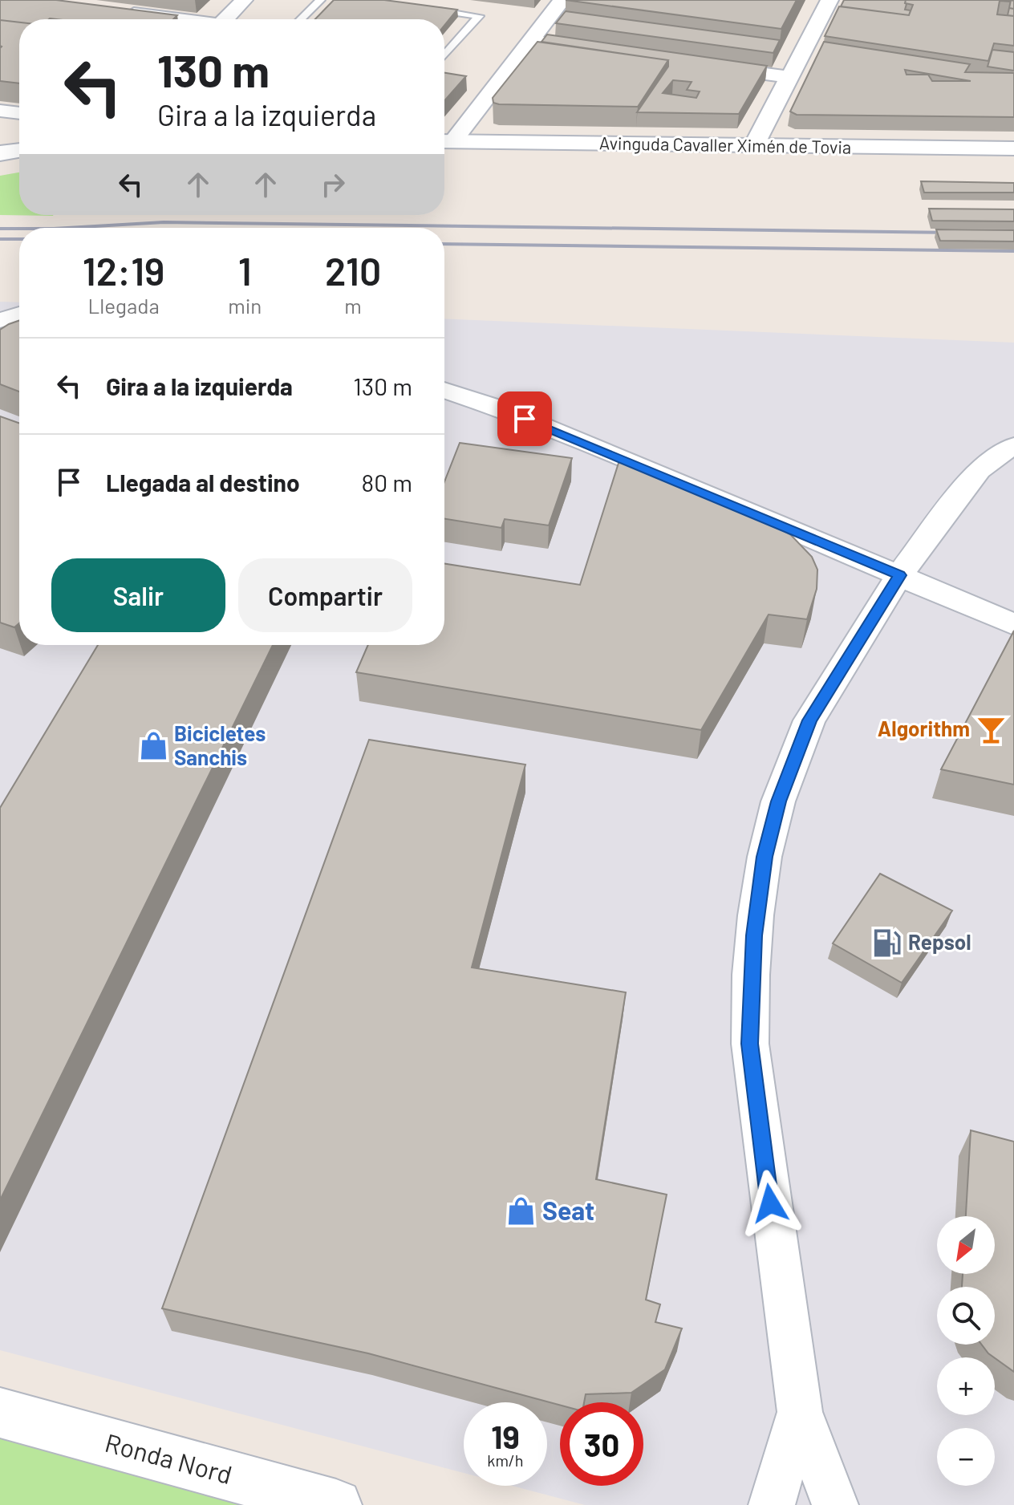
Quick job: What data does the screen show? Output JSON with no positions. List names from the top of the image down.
{
  "streets": {
    "street": ["Avinguda Cavaller Ximén de Tovia", "Ronda Nord"]
  },
  "places": {
    "bar": ["Algorithm"],
    "shop": ["Bicicletes Sanchis", "Seat"],
    "fuel station": ["Repsol"]
  },
  "north": "bottom left",
  "page": {
    "turn": ["130 m", "Gira a la izquierda"],
    "eta": [
      "12:19",
      "Llegada",
      "1",
      "min",
      "210",
      "m"
    ],
    "list": [
      {
        "name": "Gira a la izquierda",
        "value": "130 m"
      },
      {
        "name": "Llegada al destino",
        "value": "80 m"
      }
    ],
    "buttons": ["Salir", "Compartir"],
    "map_buttons": ["+", "−"],
    "speed": "19 km/h",
    "limit": "30"
  }
}
